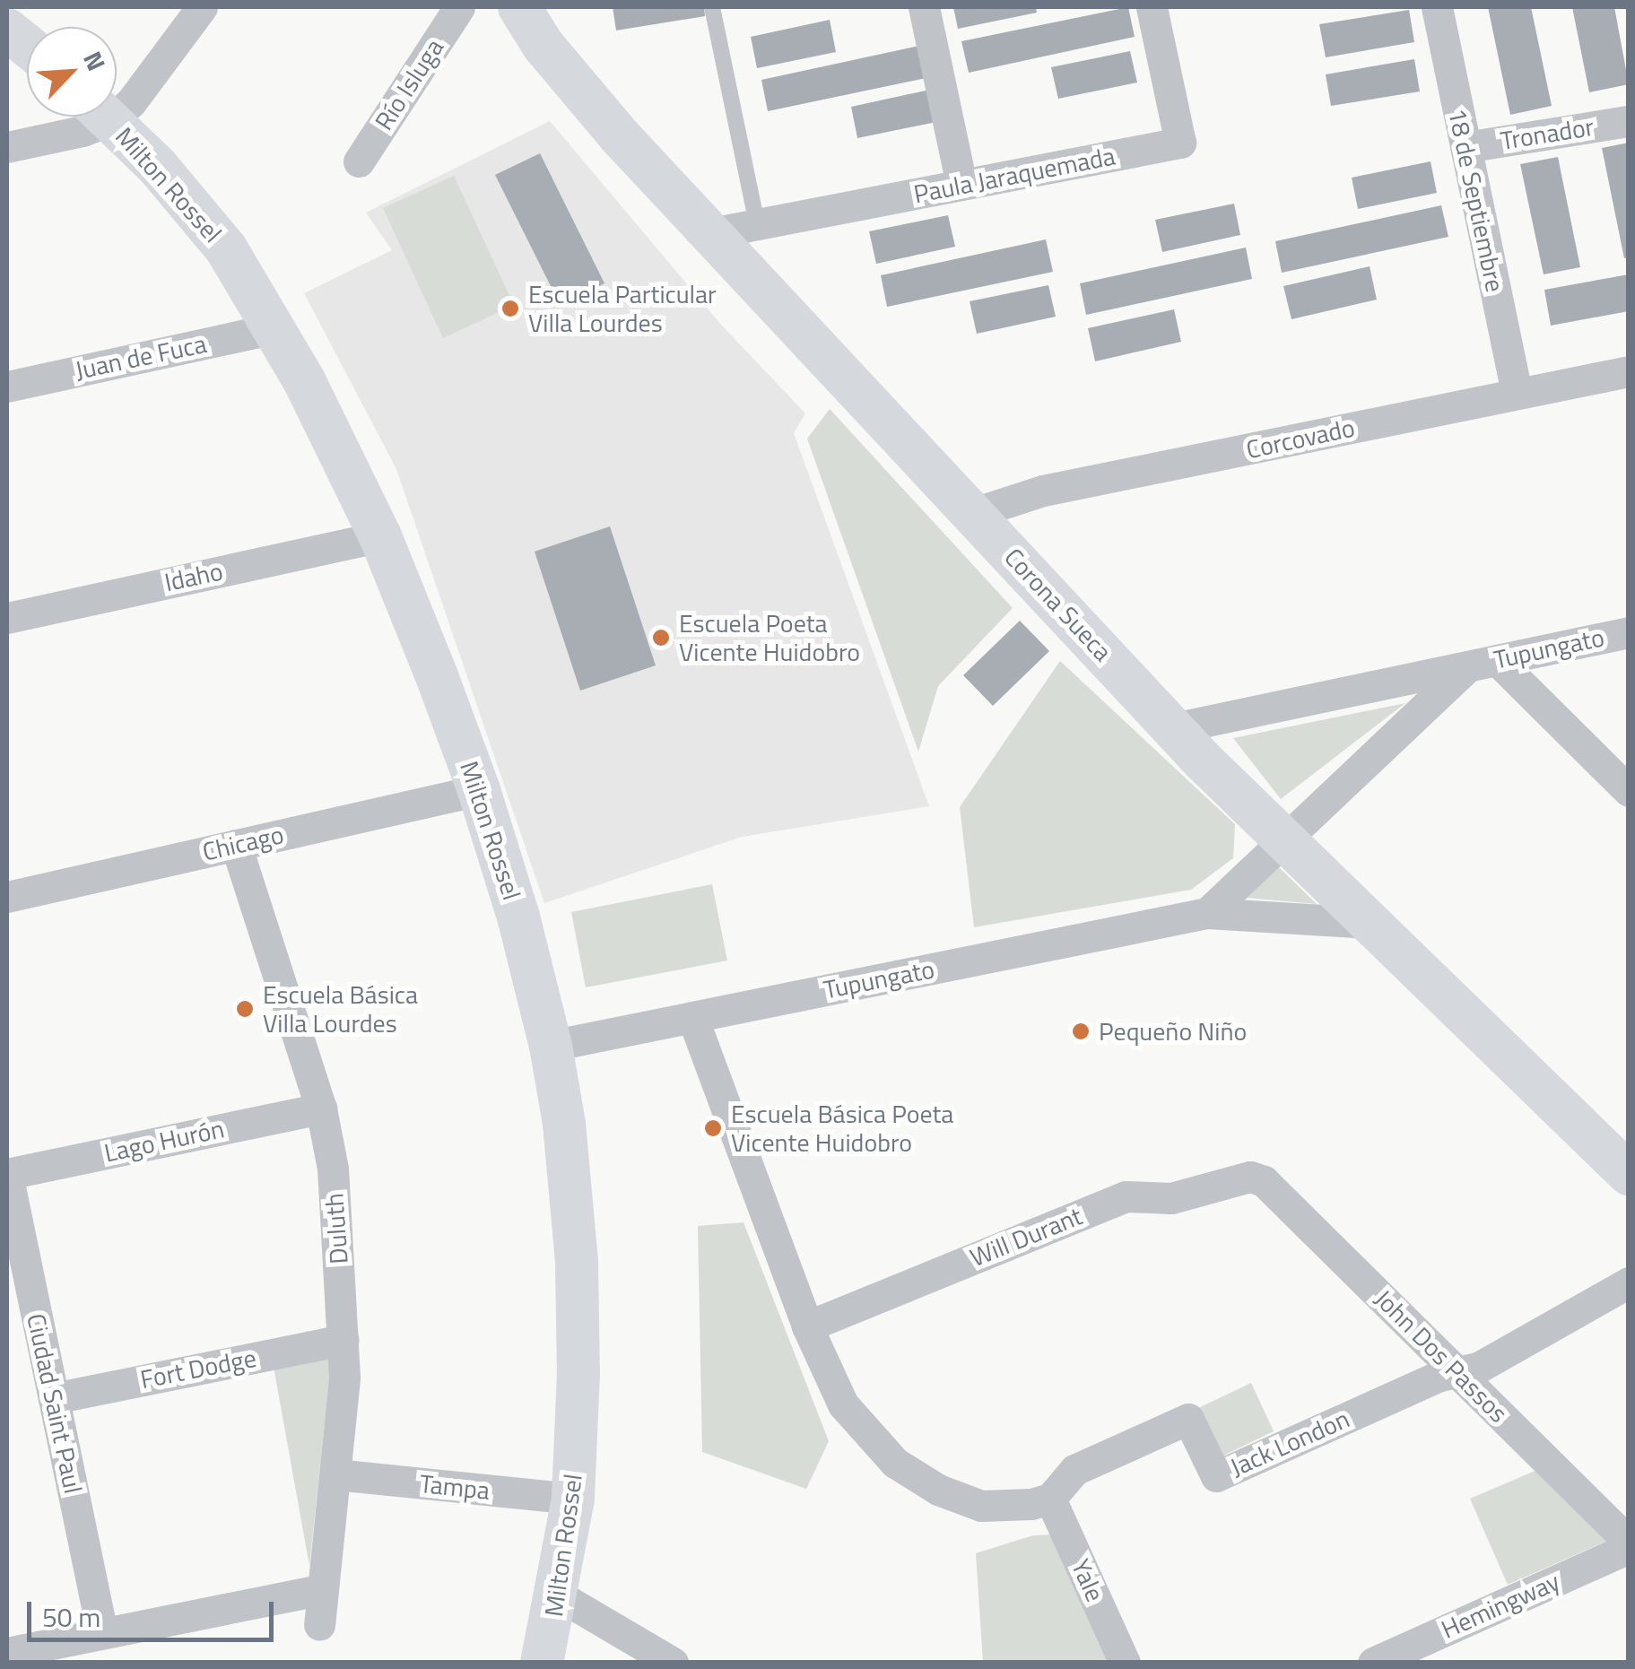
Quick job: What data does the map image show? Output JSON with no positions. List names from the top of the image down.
{
  "streets": {
    "street": [
      "Río Isluga",
      "Tronador",
      "Paula Jaraquemada",
      "Milton Rossel",
      "18 de Septiembre",
      "Juan de Fuca",
      "Corcovado",
      "Idaho",
      "Corona Sueca",
      "Tupungato",
      "Chicago",
      "Lago Hurón",
      "Duluth",
      "Will Durant",
      "John Dos Passos",
      "Fort Dodge",
      "Ciudad Saint Paul",
      "Jack London",
      "Tampa",
      "Yale",
      "Hemingway"
    ]
  },
  "crossings": [
    ["Tronador", "18 de Septiembre"],
    ["Paula Jaraquemada", "Corona Sueca"],
    ["Milton Rossel", "Juan de Fuca"],
    ["Milton Rossel", "Idaho"],
    ["Milton Rossel", "Tupungato"],
    ["Milton Rossel", "Chicago"],
    ["Milton Rossel", "Tampa"],
    ["18 de Septiembre", "Corcovado"],
    ["Corcovado", "Corona Sueca"],
    ["Corona Sueca", "Tupungato"],
    ["Chicago", "Duluth"],
    ["Lago Hurón", "Duluth"],
    ["Lago Hurón", "Ciudad Saint Paul"],
    ["Duluth", "Fort Dodge"],
    ["Duluth", "Tampa"],
    ["Will Durant", "John Dos Passos"],
    ["John Dos Passos", "Jack London"],
    ["John Dos Passos", "Hemingway"],
    ["Fort Dodge", "Ciudad Saint Paul"],
    ["Jack London", "Yale"]
  ],
  "places": [
    "Escuela Particular Villa Lourdes",
    "Escuela Poeta Vicente Huidobro",
    "Escuela Básica Villa Lourdes",
    "Pequeño Niño",
    "Escuela Básica Poeta Vicente Huidobro"
  ],
  "scale_bar": "50 m",
  "north": "top right"
}
